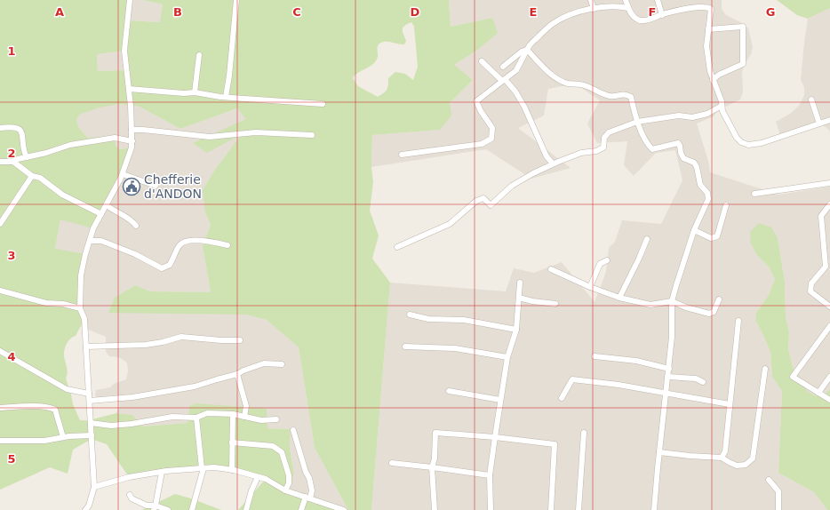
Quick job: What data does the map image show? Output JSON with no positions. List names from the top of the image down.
{
  "places": {
    "public building": ["Chefferie d'ANDON"]
  },
  "grid": {
    "columns": [
      "A",
      "B",
      "C",
      "D",
      "E",
      "F",
      "G"
    ],
    "rows": [
      "1",
      "2",
      "3",
      "4",
      "5"
    ]
  }
}
